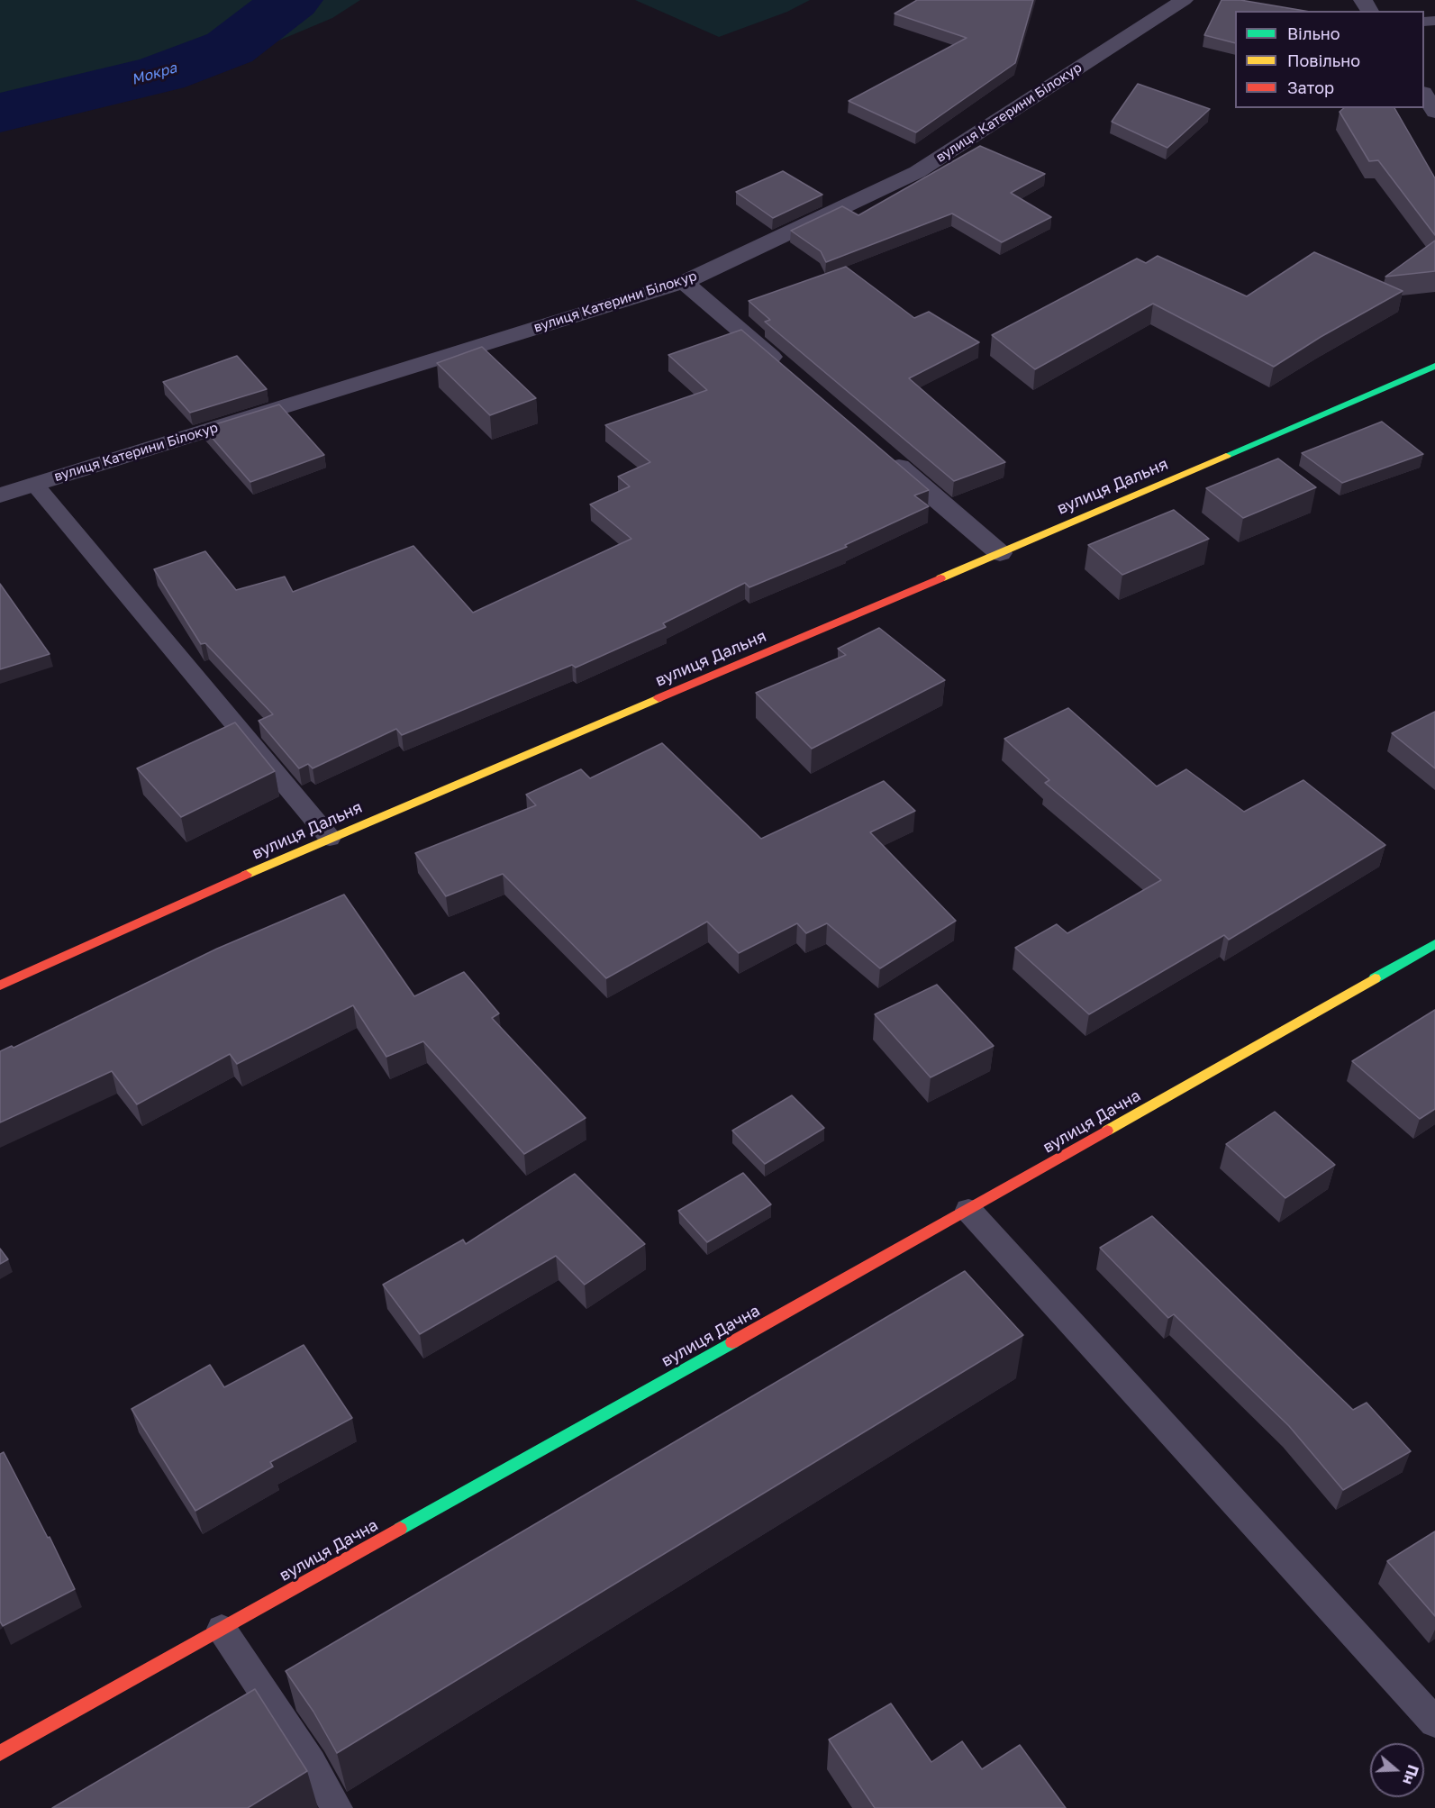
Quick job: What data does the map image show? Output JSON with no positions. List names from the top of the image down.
{
  "streets": {
    "street": ["вулиця Катерини Білокур", "вулиця Дальня", "вулиця Дачна"]
  },
  "water": ["Мокра"],
  "legend": ["Вільно", "Повільно", "Затор"],
  "north": "right"
}
